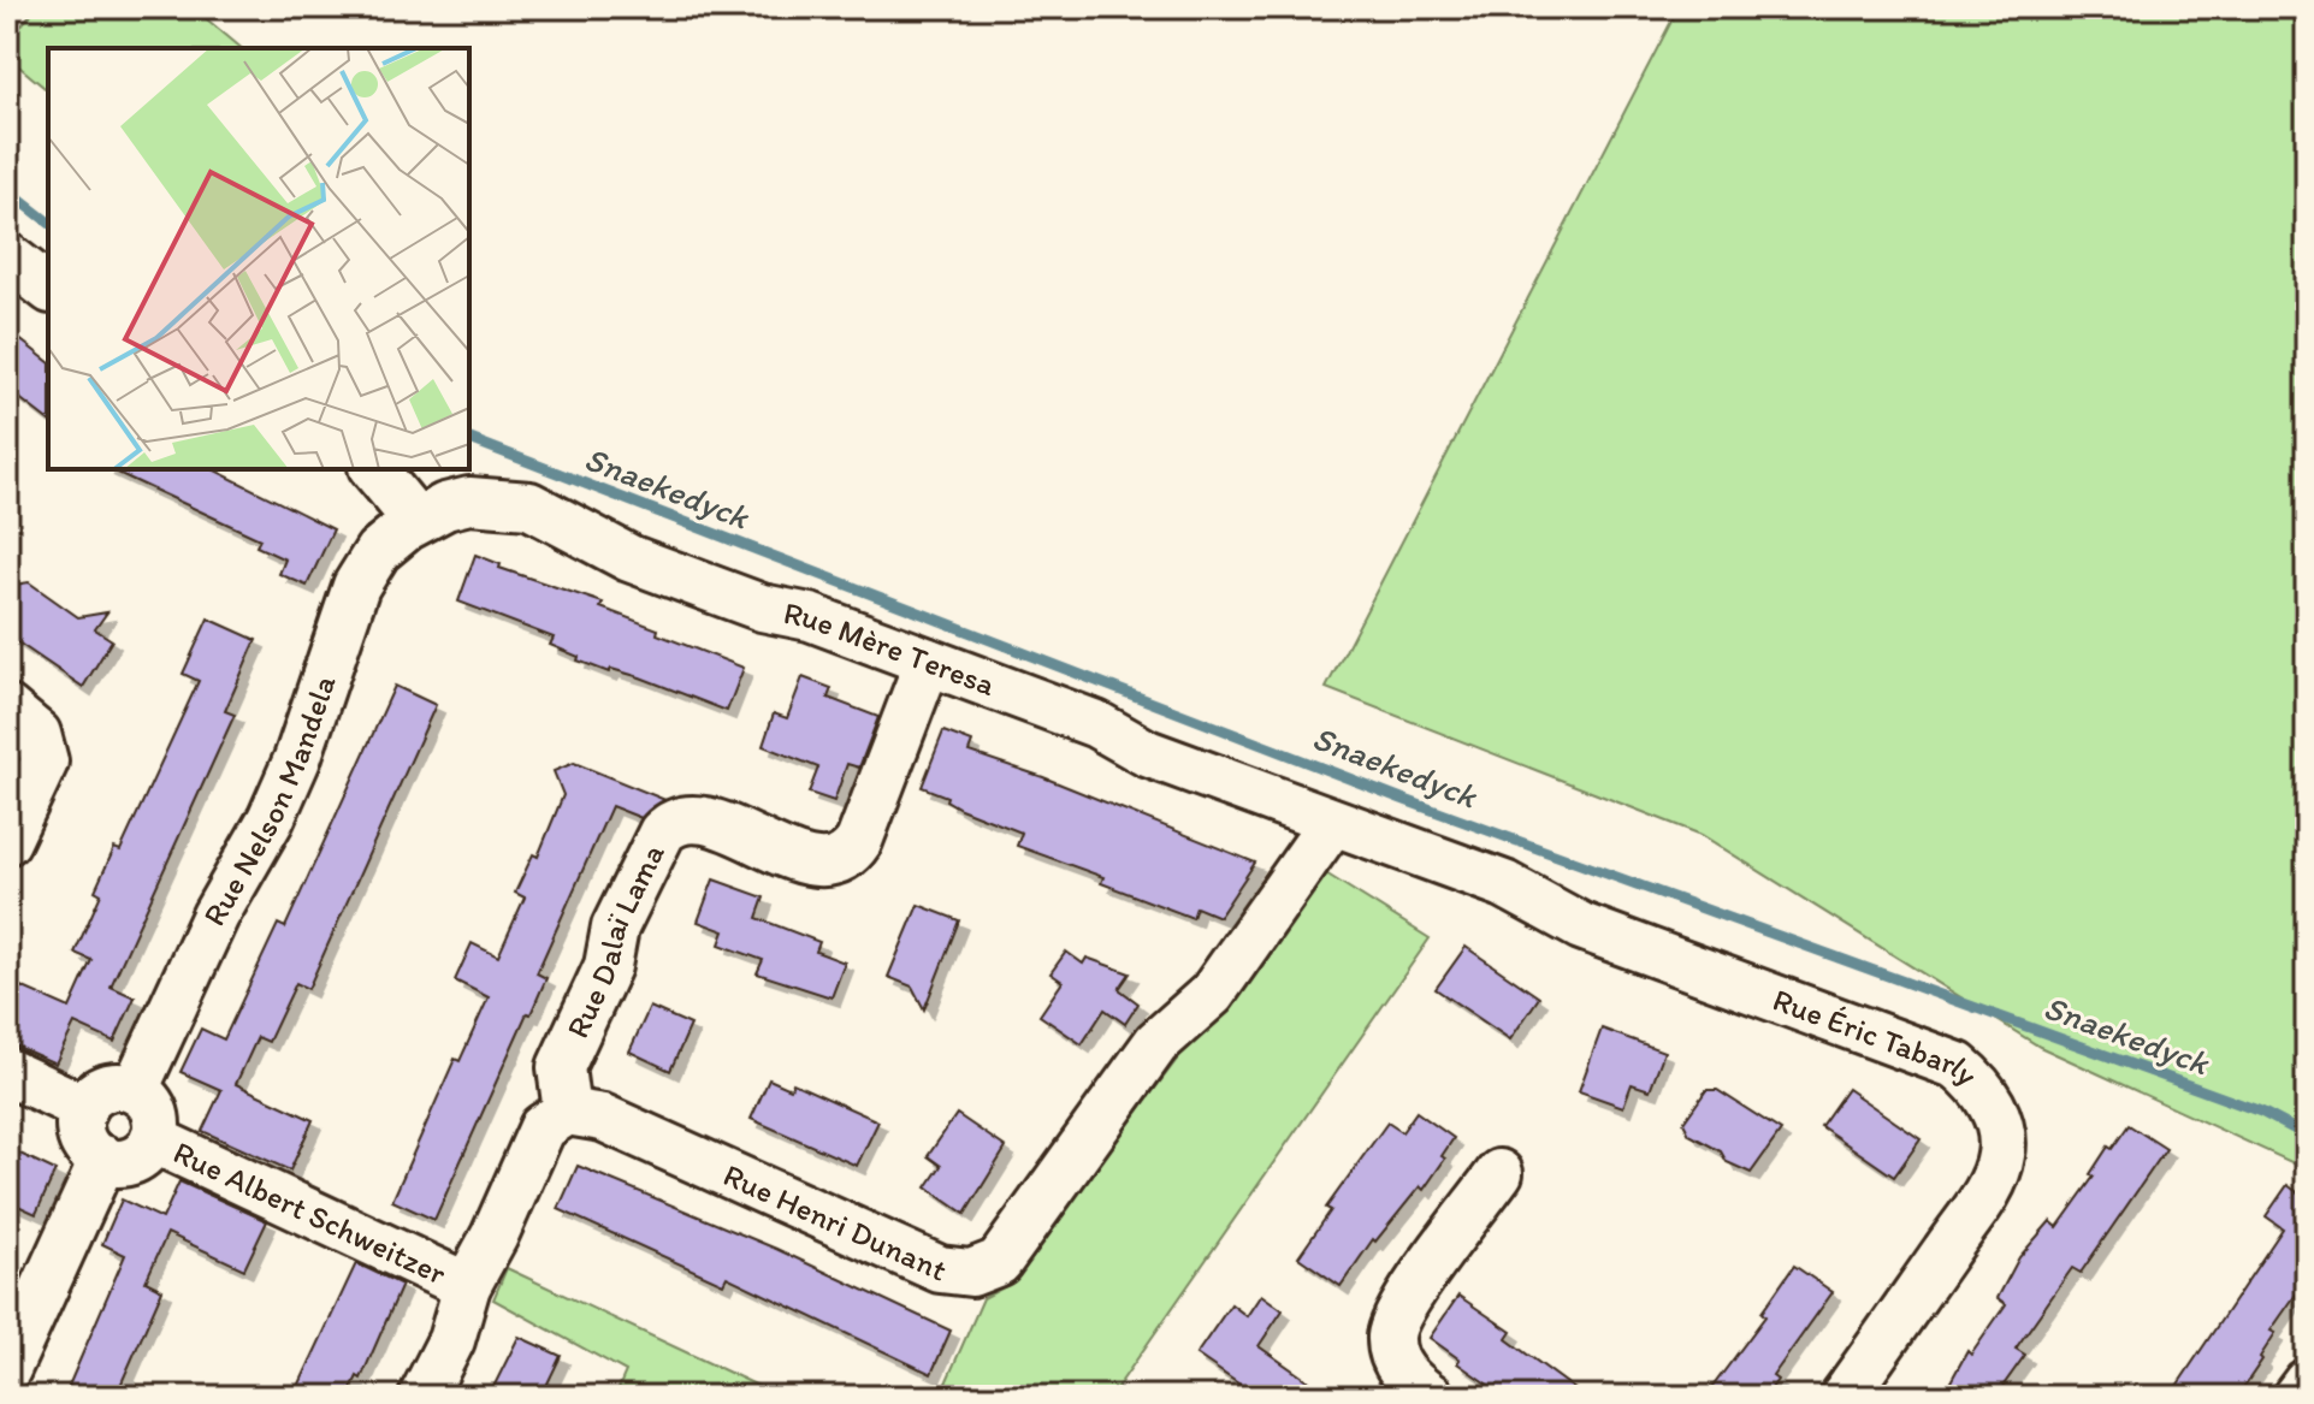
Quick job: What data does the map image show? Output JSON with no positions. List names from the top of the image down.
{
  "streets": {
    "street": [
      "Rue Mère Teresa",
      "Rue Nelson Mandela",
      "Rue Dalaï Lama",
      "Rue Éric Tabarly",
      "Rue Albert Schweitzer",
      "Rue Henri Dunant"
    ]
  },
  "crossings": [
    ["Rue Mère Teresa", "Rue Nelson Mandela"],
    ["Rue Mère Teresa", "Rue Dalaï Lama"],
    ["Rue Mère Teresa", "Rue Éric Tabarly"],
    ["Rue Mère Teresa", "Rue Henri Dunant"],
    ["Rue Nelson Mandela", "Rue Albert Schweitzer"],
    ["Rue Dalaï Lama", "Rue Henri Dunant"]
  ],
  "water": ["Snaekedyck"]
}
